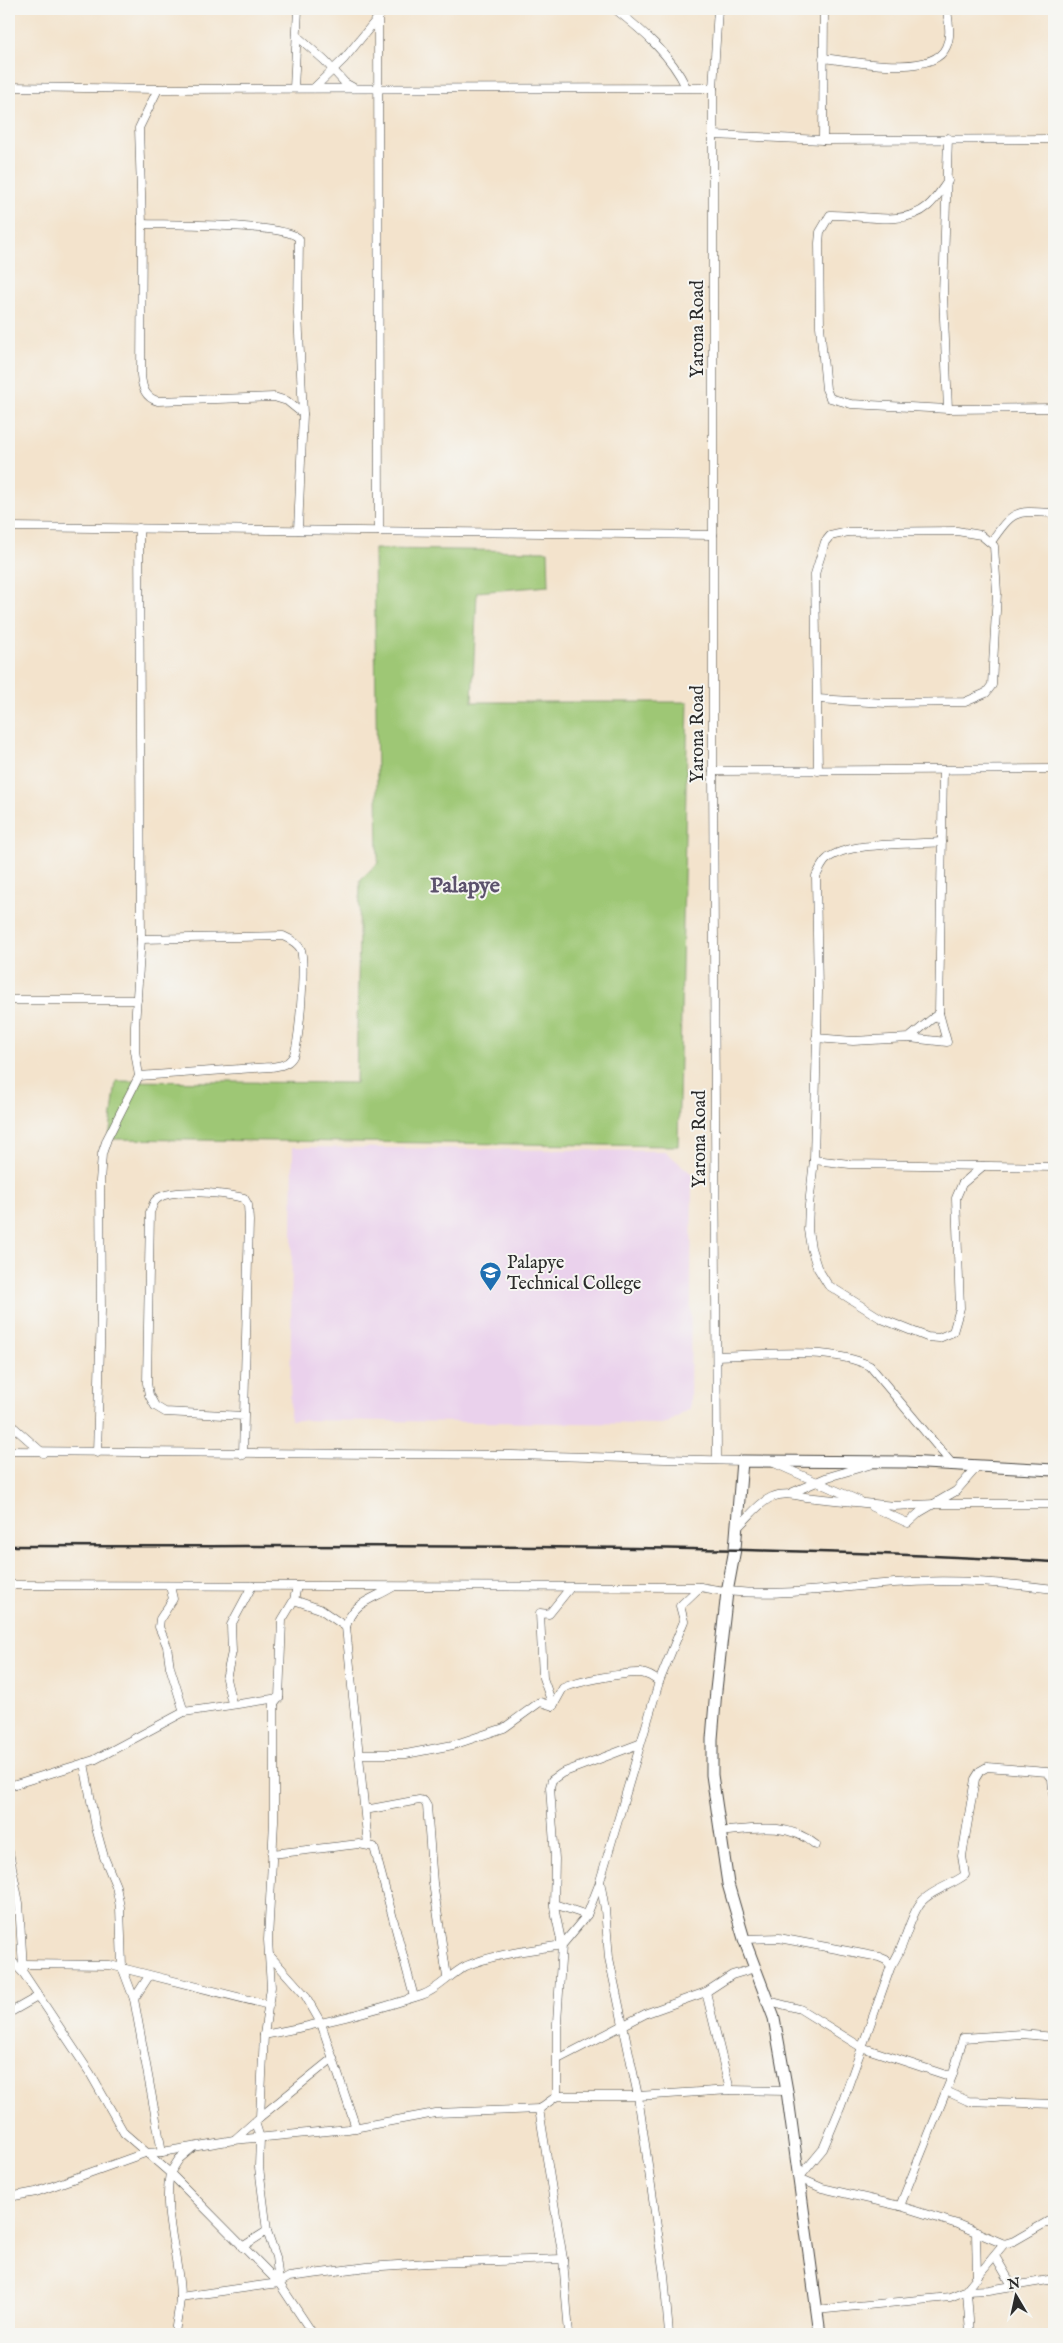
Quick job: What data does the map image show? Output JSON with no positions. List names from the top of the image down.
{
  "streets": {
    "street": ["Yarona Road"]
  },
  "districts": ["Palapye"],
  "places": {
    "school or university": ["Palapye Technical College"]
  },
  "north": "top"
}
